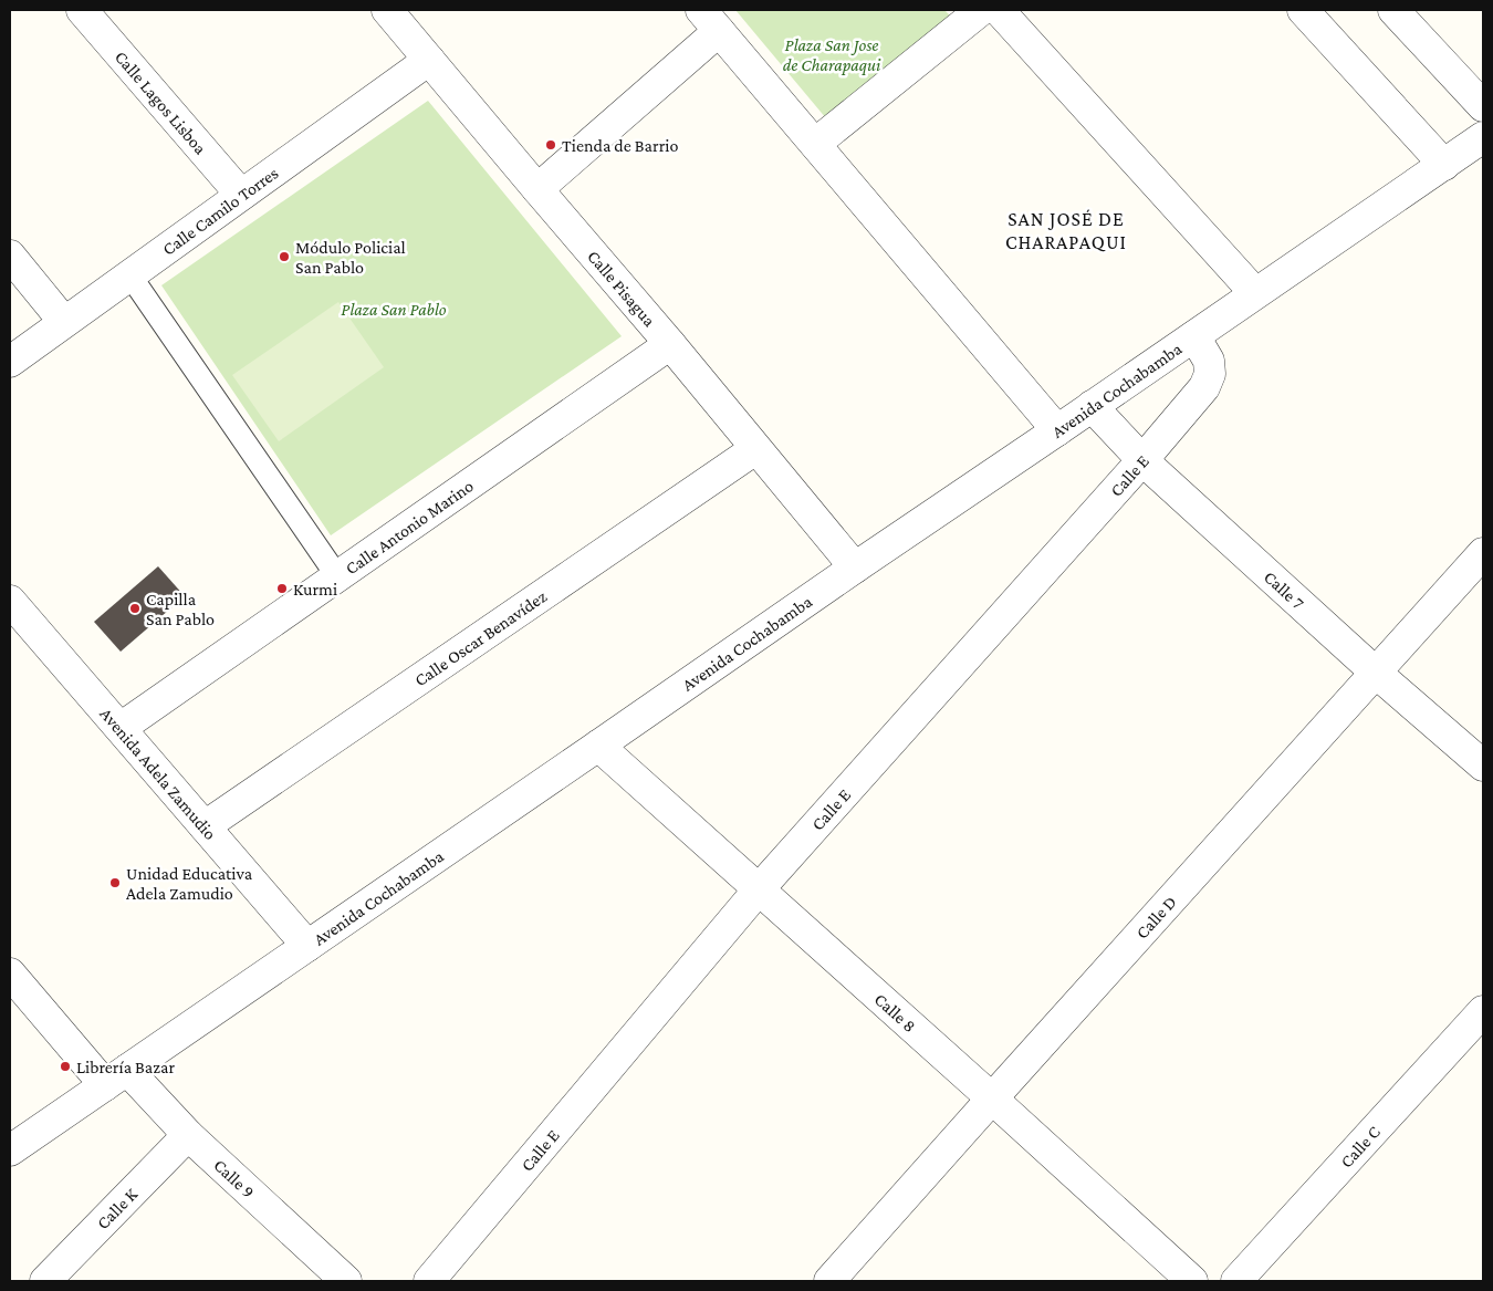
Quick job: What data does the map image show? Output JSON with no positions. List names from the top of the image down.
{
  "streets": {
    "street": [
      "Calle Lagos Lisboa",
      "Calle Camilo Torres",
      "Calle Pisagua",
      "Avenida Cochabamba",
      "Calle E",
      "Calle Antonio Marino",
      "Calle 7",
      "Calle Oscar Benavídez",
      "Avenida Adela Zamudio",
      "Calle D",
      "Calle 8",
      "Calle C",
      "Calle 9",
      "Calle K"
    ]
  },
  "crossings": [
    ["Calle Lagos Lisboa", "Calle Camilo Torres"],
    ["Calle Camilo Torres", "Calle Pisagua"],
    ["Calle Pisagua", "Avenida Cochabamba"],
    ["Calle Pisagua", "Calle Antonio Marino"],
    ["Calle Pisagua", "Calle Oscar Benavídez"],
    ["Avenida Cochabamba", "Calle E"],
    ["Avenida Cochabamba", "Calle 7"],
    ["Avenida Cochabamba", "Avenida Adela Zamudio"],
    ["Avenida Cochabamba", "Calle 8"],
    ["Avenida Cochabamba", "Calle 9"],
    ["Calle E", "Calle 7"],
    ["Calle E", "Calle 8"],
    ["Calle Antonio Marino", "Avenida Adela Zamudio"],
    ["Calle 7", "Calle D"],
    ["Calle Oscar Benavídez", "Avenida Adela Zamudio"],
    ["Calle D", "Calle 8"],
    ["Calle 9", "Calle K"]
  ],
  "districts": ["SAN JOSÉ DE CHARAPAQUI"],
  "parks": ["Plaza San Jose de Charapaqui", "Plaza San Pablo"],
  "places": [
    "Tienda de Barrio",
    "Módulo Policial San Pablo",
    "Kurmi",
    "Capilla San Pablo",
    "Unidad Educativa Adela Zamudio",
    "Librería Bazar"
  ]
}
